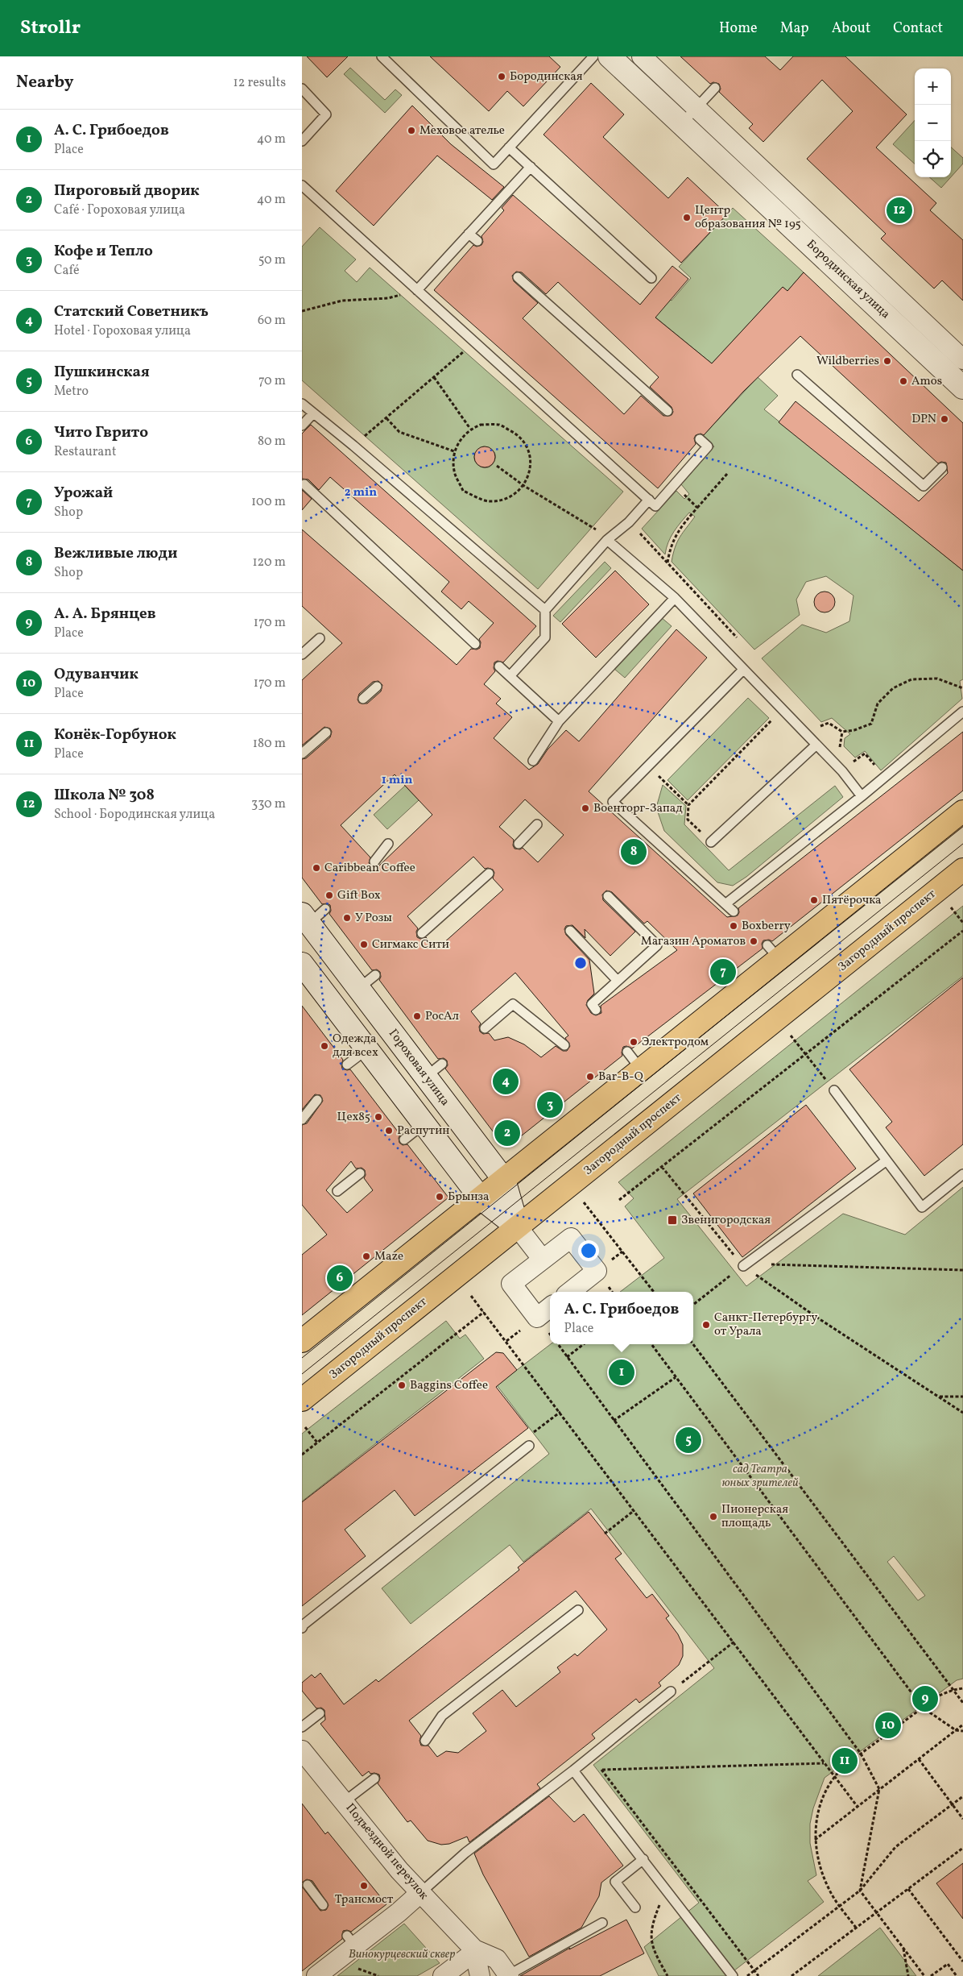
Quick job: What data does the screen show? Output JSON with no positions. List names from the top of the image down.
{
  "streets": {
    "main road": ["Бородинская улица", "Загородный проспект", "Гороховая улица"],
    "street": ["Подъездной переулок"]
  },
  "crossings": [
    ["Загородный проспект", "Гороховая улица"]
  ],
  "parks": ["сад Театра юных зрителей", "Винокурцевский сквер"],
  "places": {
    "other": [
      "Бородинская",
      "Меховое ателье",
      "Центр образования № 195",
      "Wildberries",
      "Amos",
      "DPN",
      "Военторг-Запад",
      "Caribbean Coffee",
      "Gift Box",
      "Пятёрочка",
      "У Розы",
      "Boxberry",
      "Магазин Ароматов",
      "Сигмакс Сити",
      "РосАл",
      "Электродом",
      "Одежда для всех",
      "Bar-B-Q",
      "Цех85",
      "Распутин",
      "Брынза",
      "Maze",
      "Санкт-Петербургу от Урала",
      "Baggins Coffee",
      "Пионерская площадь",
      "Трансмост"
    ],
    "transit": ["Звенигородская"]
  },
  "page": {
    "header": "Strollr",
    "nav": [
      "Home",
      "Map",
      "About",
      "Contact"
    ],
    "heading": ["Nearby", "12 results"],
    "map_buttons": ["+", "−"],
    "list": [
      {
        "mark": "1",
        "name": "А. С. Грибоедов",
        "note": "Place",
        "value": "40 m"
      },
      {
        "mark": "2",
        "name": "Пироговый дворик",
        "note": "Café · Гороховая улица",
        "value": "40 m"
      },
      {
        "mark": "3",
        "name": "Кофе и Тепло",
        "note": "Café",
        "value": "50 m"
      },
      {
        "mark": "4",
        "name": "Статский Советникъ",
        "note": "Hotel · Гороховая улица",
        "value": "60 m"
      },
      {
        "mark": "5",
        "name": "Пушкинская",
        "note": "Metro",
        "value": "70 m"
      },
      {
        "mark": "6",
        "name": "Чито Гврито",
        "note": "Restaurant",
        "value": "80 m"
      },
      {
        "mark": "7",
        "name": "Урожай",
        "note": "Shop",
        "value": "100 m"
      },
      {
        "mark": "8",
        "name": "Вежливые люди",
        "note": "Shop",
        "value": "120 m"
      },
      {
        "mark": "9",
        "name": "А. А. Брянцев",
        "note": "Place",
        "value": "170 m"
      },
      {
        "mark": "10",
        "name": "Одуванчик",
        "note": "Place",
        "value": "170 m"
      },
      {
        "mark": "11",
        "name": "Конёк-Горбунок",
        "note": "Place",
        "value": "180 m"
      },
      {
        "mark": "12",
        "name": "Школа № 308",
        "note": "School · Бородинская улица",
        "value": "330 m"
      }
    ],
    "pins": [
      "12",
      "8",
      "7",
      "4",
      "3",
      "2",
      "6",
      "1",
      "5",
      "9",
      "10",
      "11"
    ],
    "popup": ["А. С. Грибоедов", "Place"]
  },
  "rings": ["2 min", "1 min"]
}
